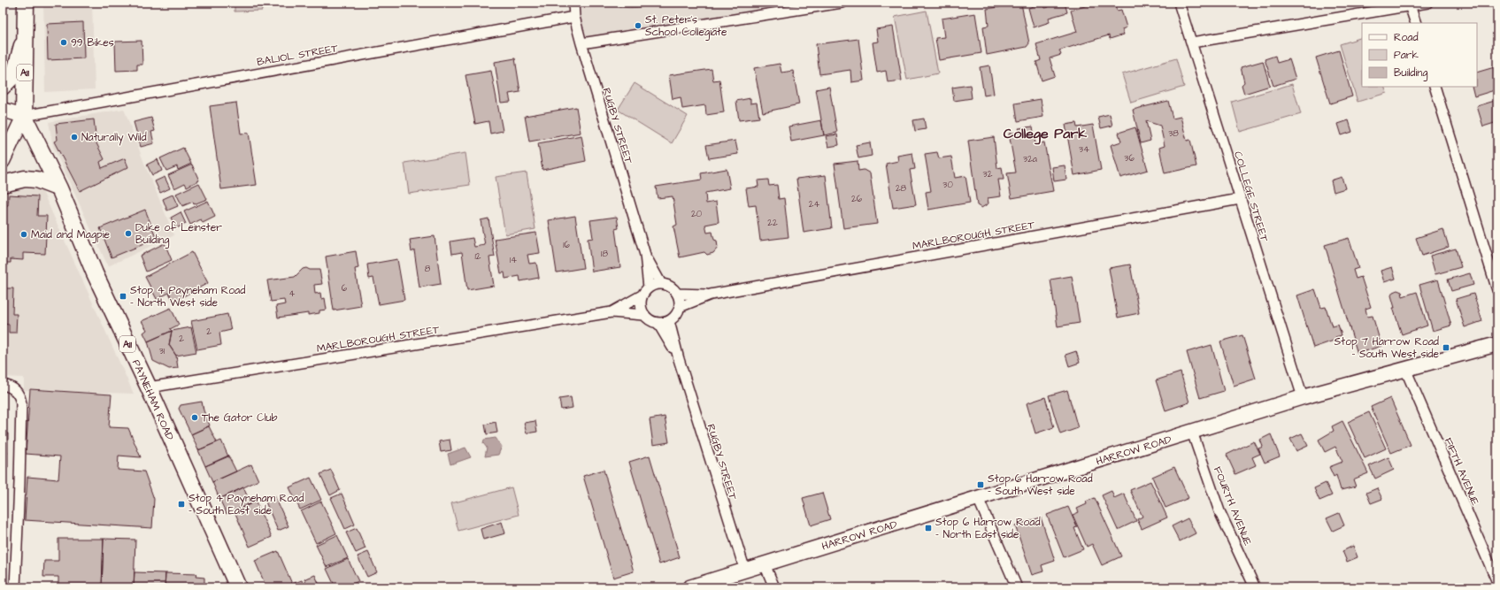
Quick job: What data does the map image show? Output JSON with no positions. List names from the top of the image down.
{
  "streets": {
    "main road": ["A11", "PAYNEHAM ROAD"],
    "street": [
      "BALIOL STREET",
      "RUGBY STREET",
      "COLLEGE STREET",
      "MARLBOROUGH STREET",
      "HARROW ROAD",
      "FIFTH AVENUE",
      "FOURTH AVENUE"
    ]
  },
  "crossings": [
    ["BALIOL STREET", "A11"],
    ["BALIOL STREET", "RUGBY STREET"],
    ["BALIOL STREET", "PAYNEHAM ROAD"],
    ["A11", "PAYNEHAM ROAD"],
    ["RUGBY STREET", "MARLBOROUGH STREET"],
    ["RUGBY STREET", "HARROW ROAD"],
    ["COLLEGE STREET", "MARLBOROUGH STREET"],
    ["COLLEGE STREET", "HARROW ROAD"],
    ["MARLBOROUGH STREET", "PAYNEHAM ROAD"],
    ["HARROW ROAD", "FIFTH AVENUE"],
    ["HARROW ROAD", "FOURTH AVENUE"]
  ],
  "districts": ["College Park"],
  "places": {
    "other": [
      "St. Peter's School Collegiate",
      "99 Bikes",
      "Naturally Wild",
      "Duke of Leinster Building",
      "Maid and Magpie",
      "The Gator Club"
    ],
    "transit": [
      "Stop 4 Payneham Road - North West side",
      "Stop 7 Harrow Road - South West side",
      "Stop 6 Harrow Road - South West side",
      "Stop 4 Payneham Road - South East side",
      "Stop 6 Harrow Road - North East side"
    ]
  },
  "house_numbers": [
    "38",
    "34",
    "36",
    "32a",
    "32",
    "30",
    "28",
    "26",
    "24",
    "20",
    "22",
    "16",
    "18",
    "12",
    "14",
    "8",
    "6",
    "4",
    "2",
    "2",
    "31"
  ],
  "legend": ["Road", "Park", "Building"]
}
